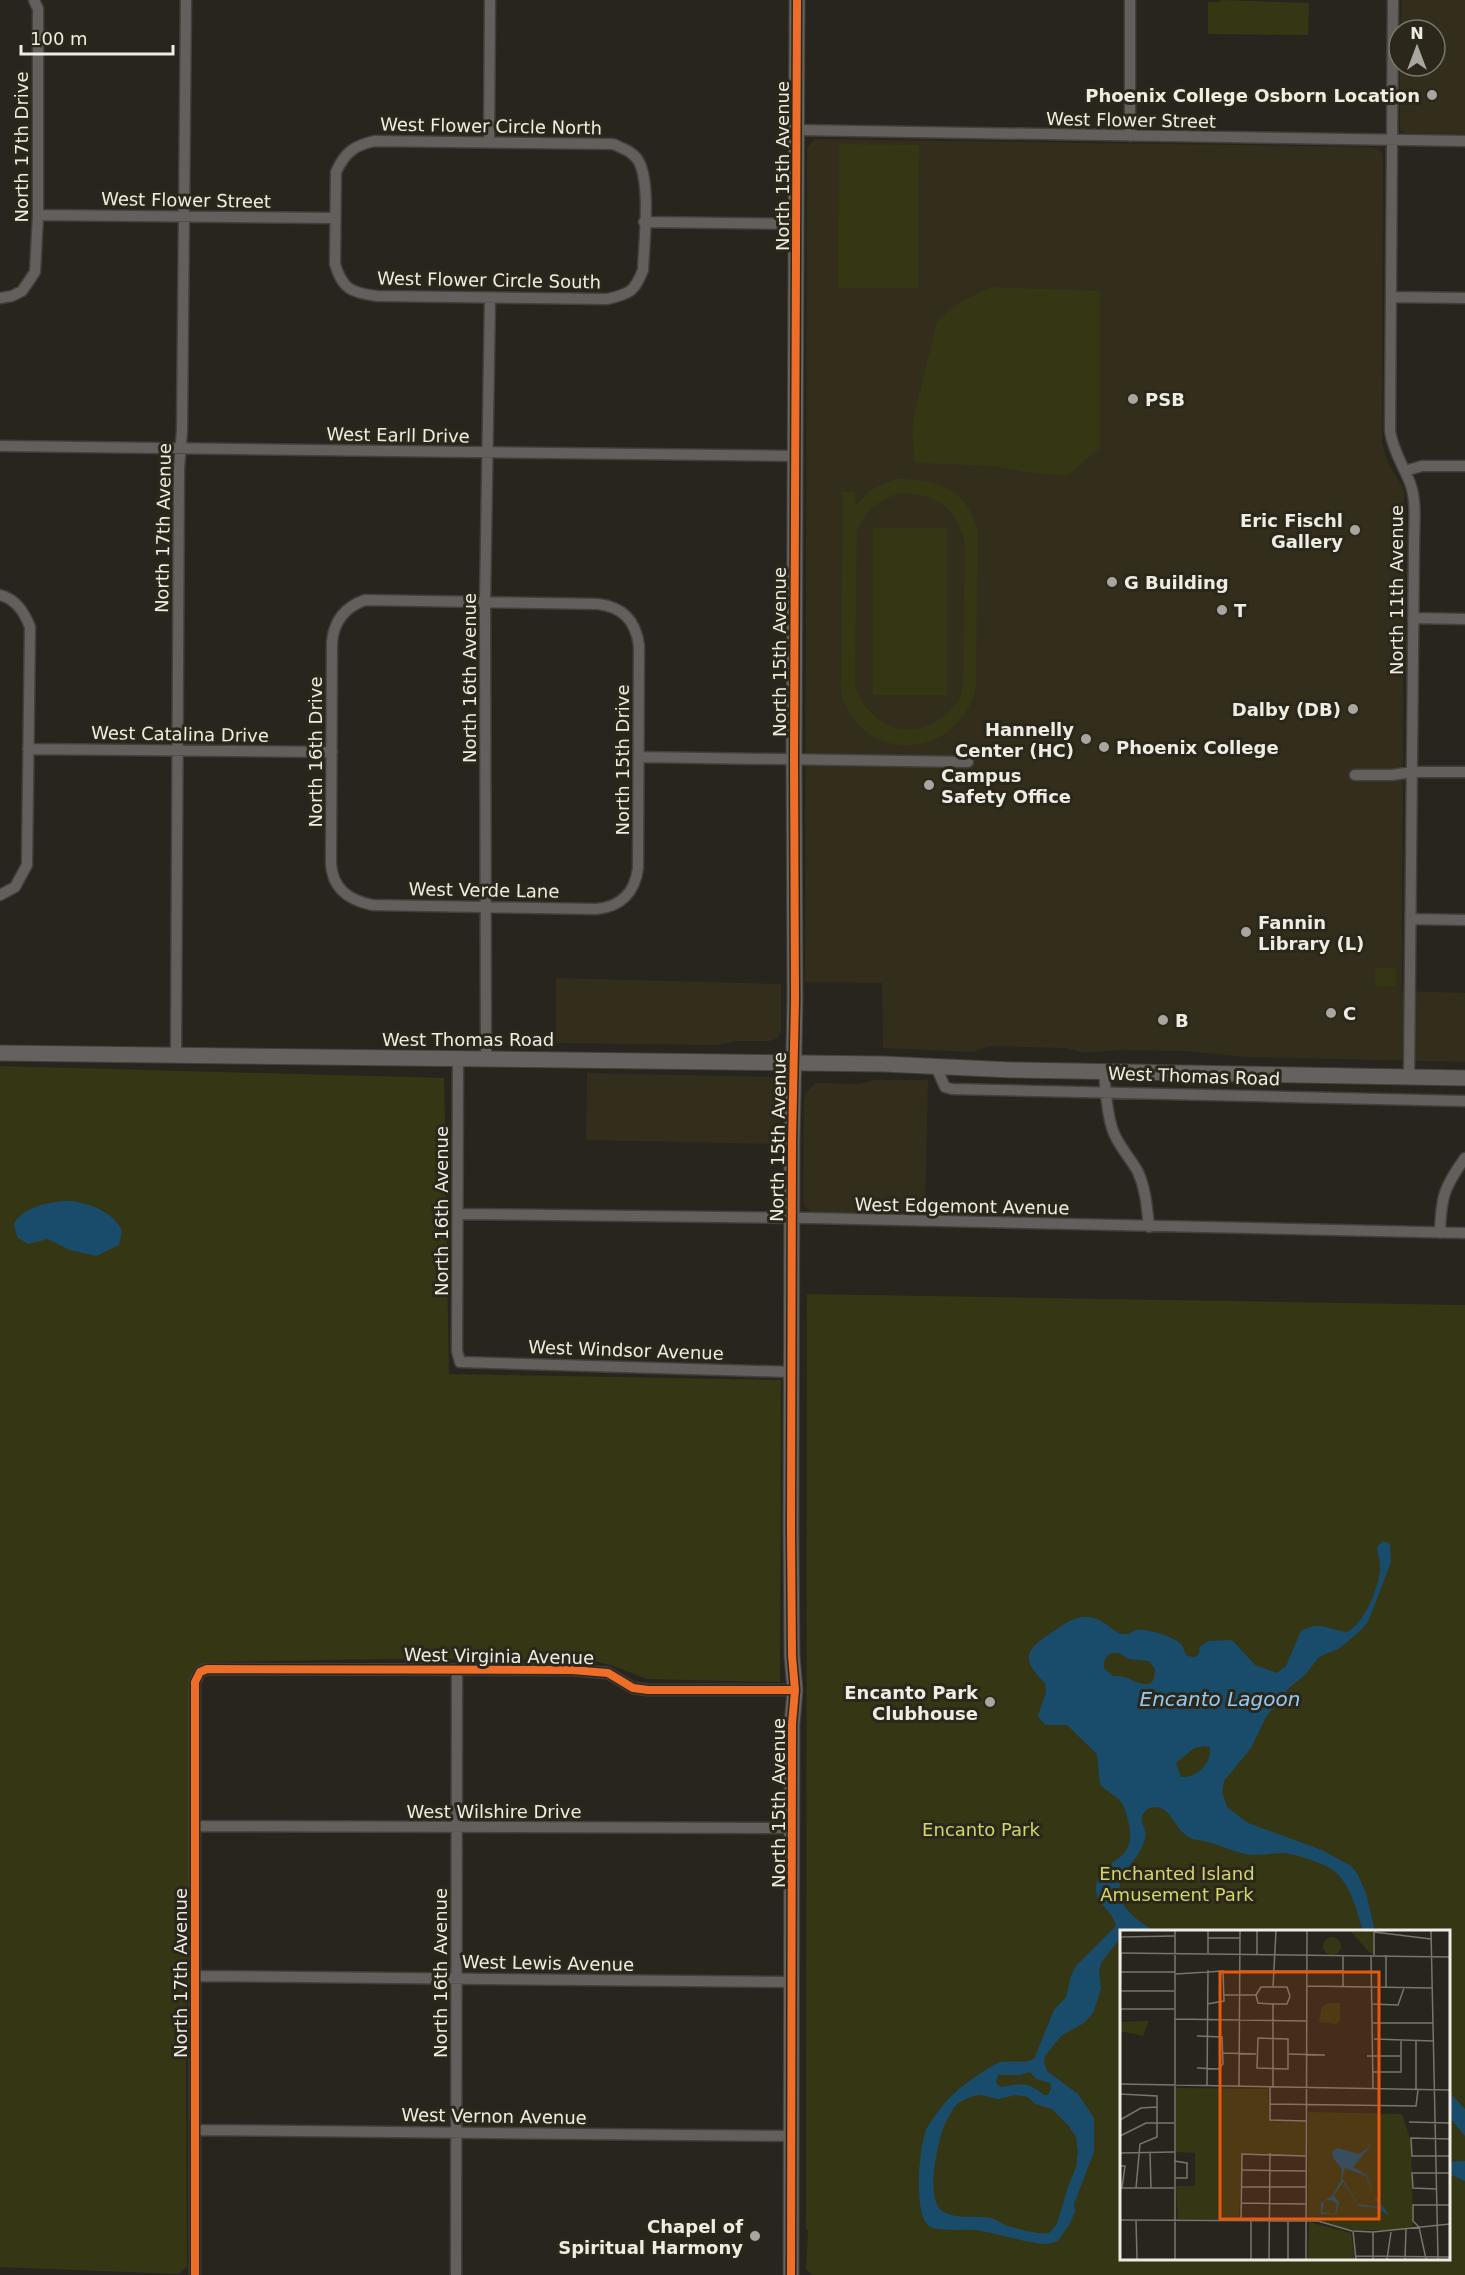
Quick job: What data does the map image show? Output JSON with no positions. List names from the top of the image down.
{
  "streets": {
    "street": [
      "West Flower Street",
      "West Flower Circle North",
      "North 17th Drive",
      "North 15th Avenue",
      "West Flower Circle South",
      "West Earll Drive",
      "North 17th Avenue",
      "North 11th Avenue",
      "North 16th Avenue",
      "West Catalina Drive",
      "North 16th Drive",
      "North 15th Drive",
      "West Verde Lane",
      "West Thomas Road",
      "West Edgemont Avenue",
      "West Windsor Avenue",
      "West Virginia Avenue",
      "West Wilshire Drive",
      "West Lewis Avenue",
      "West Vernon Avenue"
    ]
  },
  "crossings": [
    ["West Flower Street", "West Flower Circle North"],
    ["West Flower Street", "North 17th Drive"],
    ["West Flower Street", "North 15th Avenue"],
    ["West Flower Street", "West Flower Circle South"],
    ["West Flower Street", "North 17th Avenue"],
    ["West Flower Street", "North 11th Avenue"],
    ["West Flower Circle North", "West Flower Circle South"],
    ["North 15th Avenue", "West Earll Drive"],
    ["North 15th Avenue", "West Thomas Road"],
    ["North 15th Avenue", "West Edgemont Avenue"],
    ["North 15th Avenue", "West Windsor Avenue"],
    ["North 15th Avenue", "West Virginia Avenue"],
    ["North 15th Avenue", "West Wilshire Drive"],
    ["North 15th Avenue", "West Lewis Avenue"],
    ["North 15th Avenue", "West Vernon Avenue"],
    ["West Flower Circle South", "North 16th Avenue"],
    ["West Earll Drive", "North 17th Avenue"],
    ["West Earll Drive", "North 16th Avenue"],
    ["North 17th Avenue", "West Catalina Drive"],
    ["North 17th Avenue", "West Thomas Road"],
    ["North 17th Avenue", "West Virginia Avenue"],
    ["North 17th Avenue", "West Wilshire Drive"],
    ["North 17th Avenue", "West Lewis Avenue"],
    ["North 17th Avenue", "West Vernon Avenue"],
    ["North 11th Avenue", "West Thomas Road"],
    ["North 16th Avenue", "North 16th Drive"],
    ["North 16th Avenue", "North 15th Drive"],
    ["North 16th Avenue", "West Verde Lane"],
    ["North 16th Avenue", "West Thomas Road"],
    ["North 16th Avenue", "West Edgemont Avenue"],
    ["North 16th Avenue", "West Windsor Avenue"],
    ["North 16th Avenue", "West Virginia Avenue"],
    ["North 16th Avenue", "West Wilshire Drive"],
    ["North 16th Avenue", "West Lewis Avenue"],
    ["North 16th Avenue", "West Vernon Avenue"],
    ["West Catalina Drive", "North 16th Drive"],
    ["North 16th Drive", "North 15th Drive"],
    ["North 16th Drive", "West Verde Lane"],
    ["North 15th Drive", "West Verde Lane"]
  ],
  "water": ["Encanto Lagoon"],
  "parks": ["Encanto Park", "Enchanted Island Amusement Park"],
  "places": [
    "Phoenix College Osborn Location",
    "PSB",
    "Eric Fischl Gallery",
    "G Building",
    "T",
    "Dalby (DB)",
    "Hannelly Center (HC)",
    "Phoenix College",
    "Campus Safety Office",
    "Fannin Library (L)",
    "C",
    "B",
    "Encanto Park Clubhouse",
    "Chapel of Spiritual Harmony"
  ],
  "scale_bar": "100 m",
  "north": "top"
}
